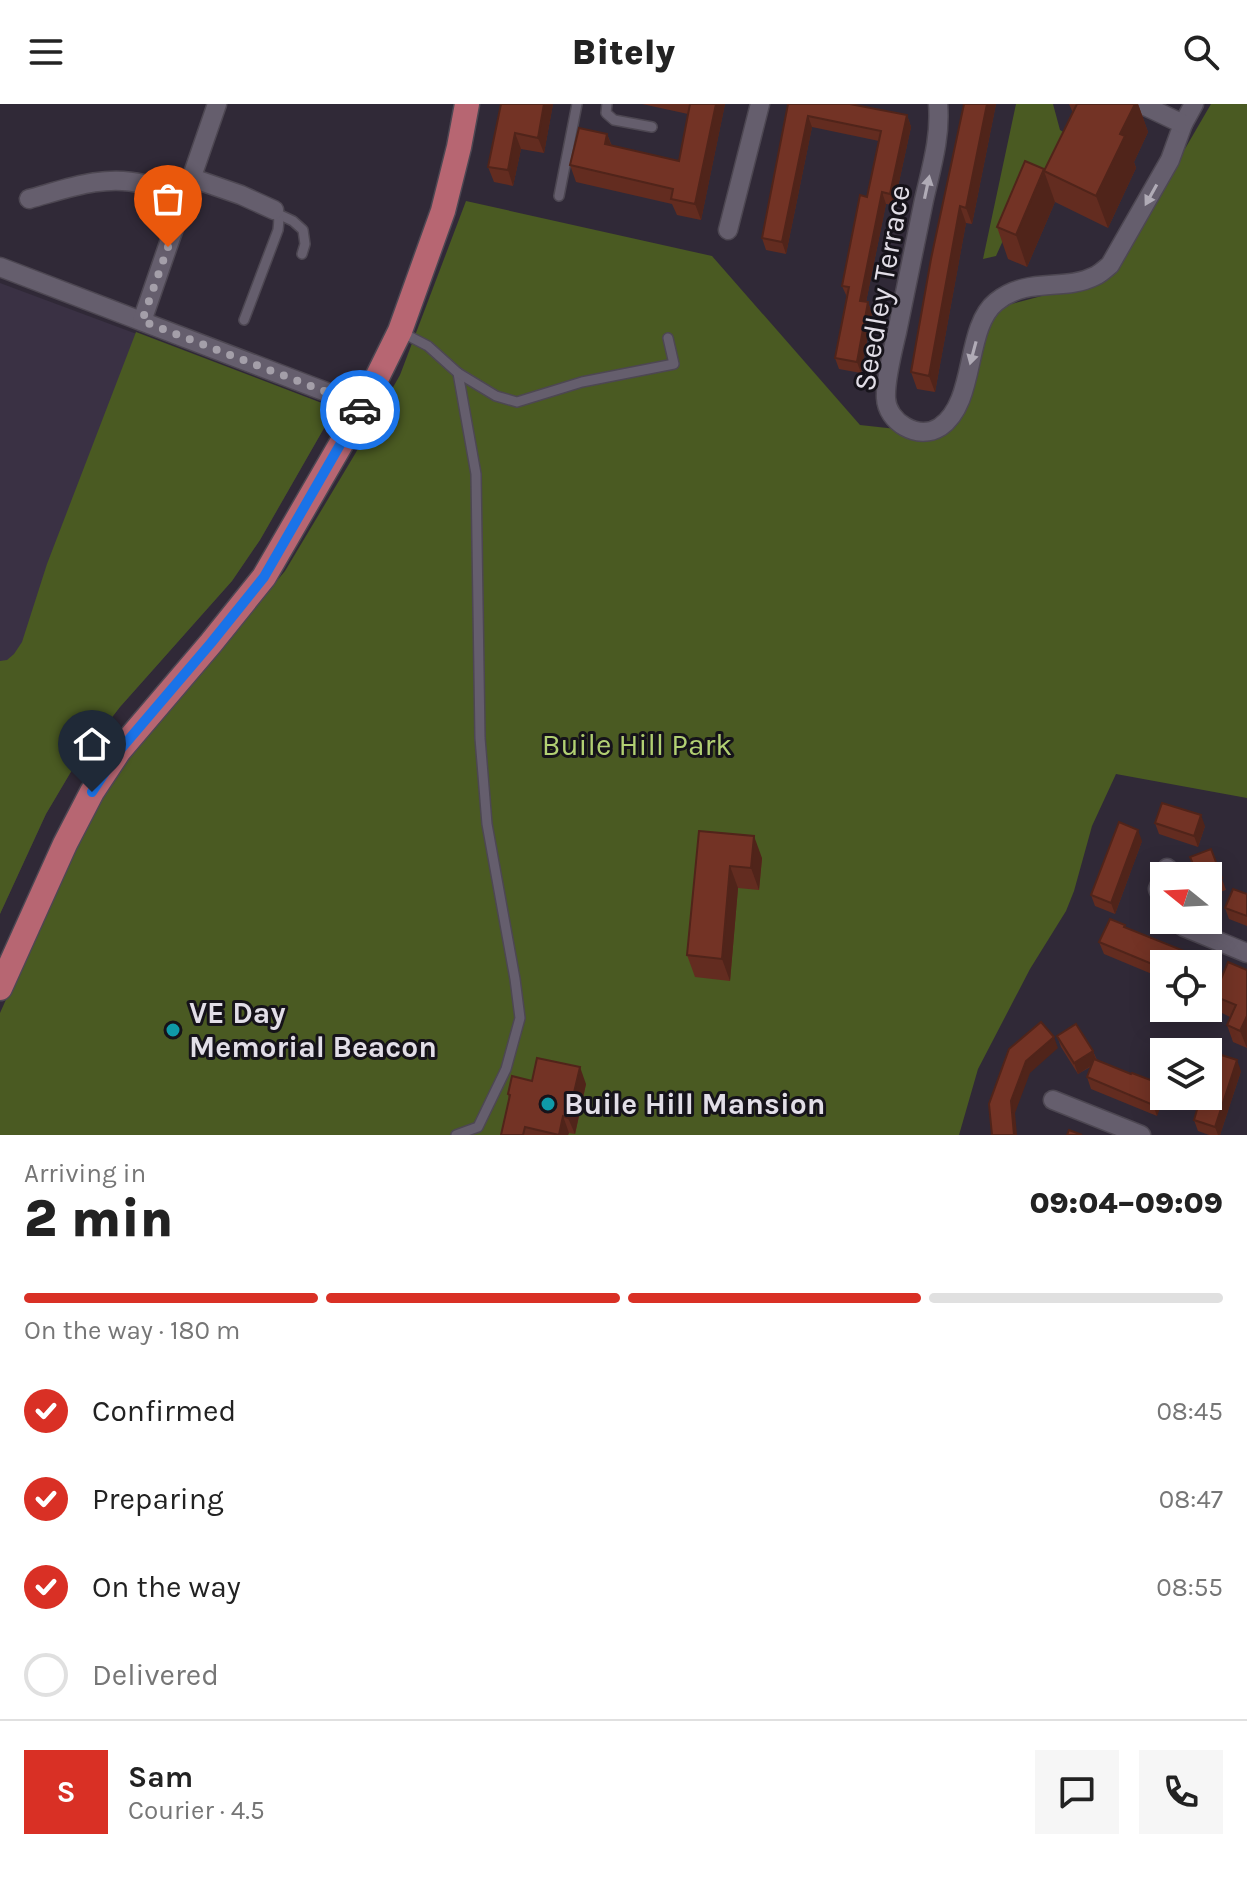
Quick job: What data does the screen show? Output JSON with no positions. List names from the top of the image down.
{
  "streets": {
    "street": ["Seedley Terrace"]
  },
  "parks": ["Buile Hill Park"],
  "places": ["VE Day Memorial Beacon", "Buile Hill Mansion"],
  "north": "left",
  "page": {
    "header": "Bitely",
    "heading": ["2 min", "Arriving in", "09:04–09:09"],
    "panel": ["Sam", "Courier · 4.5"],
    "bar": "On the way · 180 m",
    "list": [
      ["Confirmed", "08:45"],
      ["Preparing", "08:47"],
      ["On the way", "08:55"],
      "Delivered"
    ],
    "round": "S"
  }
}
